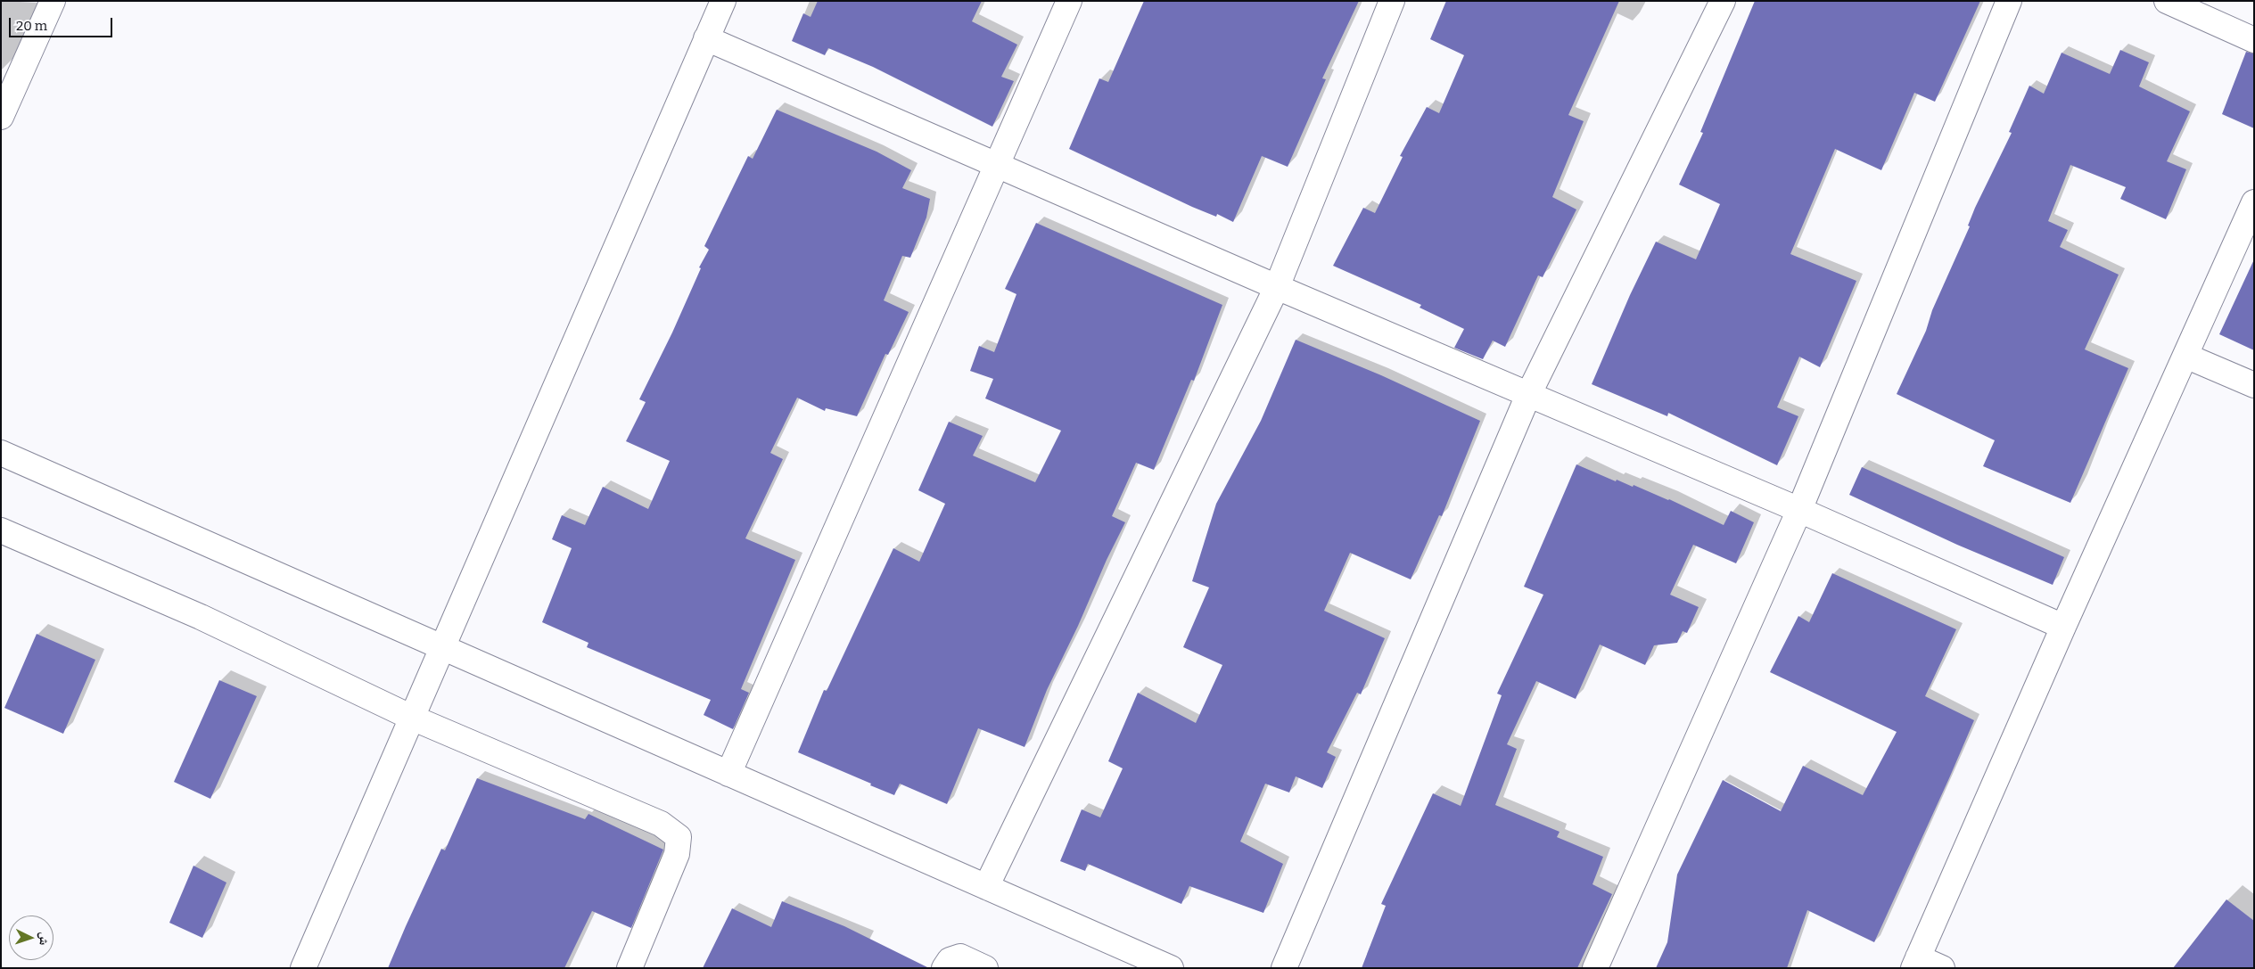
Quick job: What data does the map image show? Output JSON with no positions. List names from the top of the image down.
{
  "scale_bar": "20 m",
  "north": "right"
}
